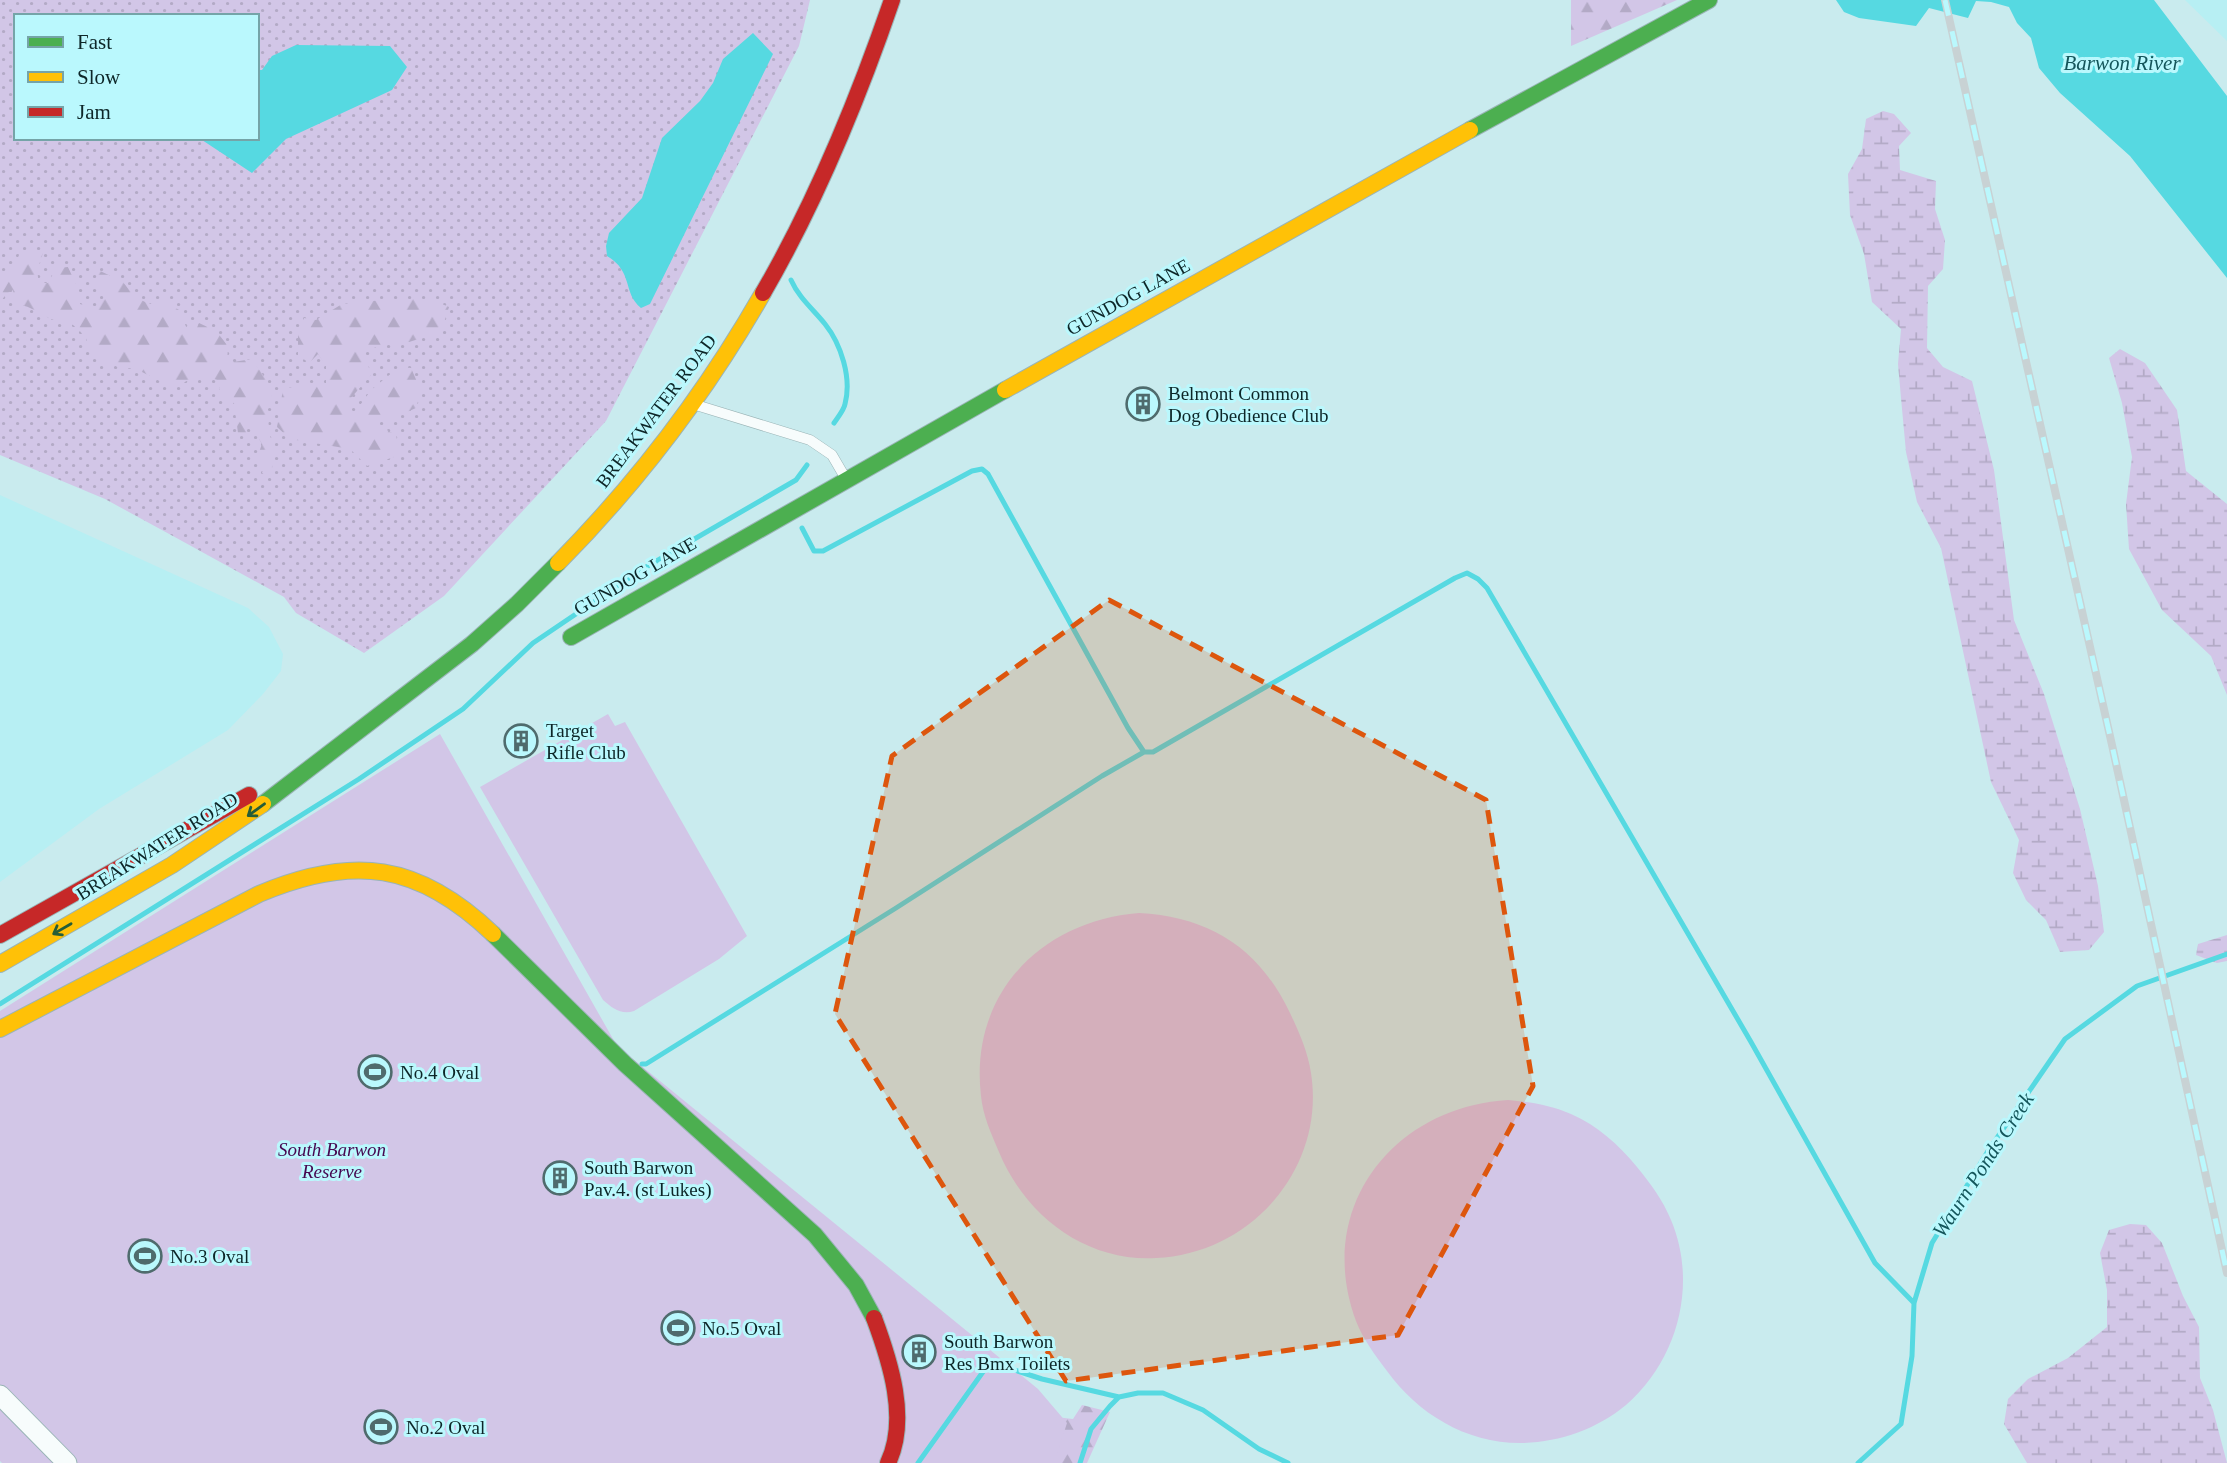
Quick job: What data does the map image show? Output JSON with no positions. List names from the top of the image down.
{
  "streets": {
    "street": ["GUNDOG LANE", "BREAKWATER ROAD"]
  },
  "water": ["Barwon River", "Waurn Ponds Creek"],
  "parks": ["South Barwon Reserve"],
  "places": {
    "building": [
      "Belmont Common Dog Obedience Club",
      "Target Rifle Club",
      "South Barwon Pav.4. (st Lukes)",
      "South Barwon Res Bmx Toilets"
    ],
    "sports": [
      "No.4 Oval",
      "No.3 Oval",
      "No.5 Oval",
      "No.2 Oval"
    ]
  },
  "legend": ["Fast", "Slow", "Jam"]
}
